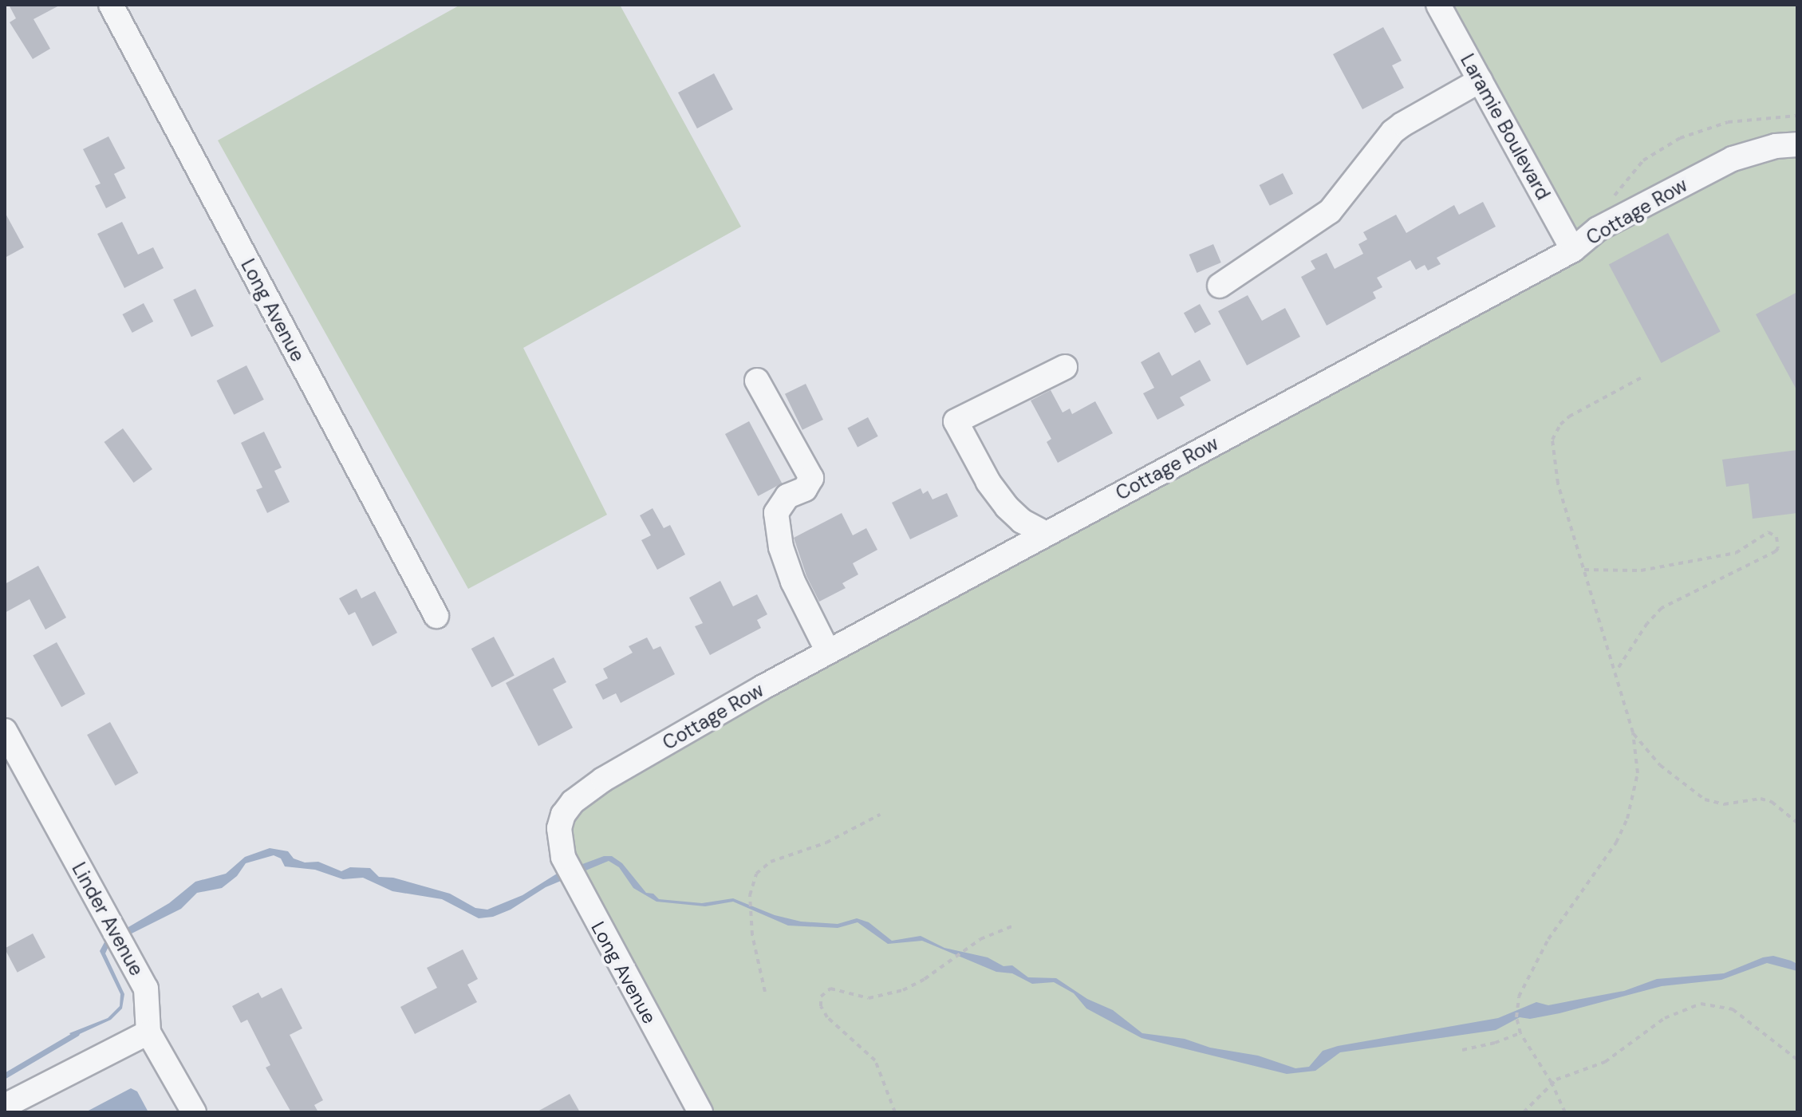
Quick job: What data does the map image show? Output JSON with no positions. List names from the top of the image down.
{
  "streets": {
    "street": [
      "Laramie Boulevard",
      "Cottage Row",
      "Long Avenue",
      "Linder Avenue"
    ]
  },
  "crossings": [
    ["Laramie Boulevard", "Cottage Row"],
    ["Cottage Row", "Long Avenue"]
  ]
}
